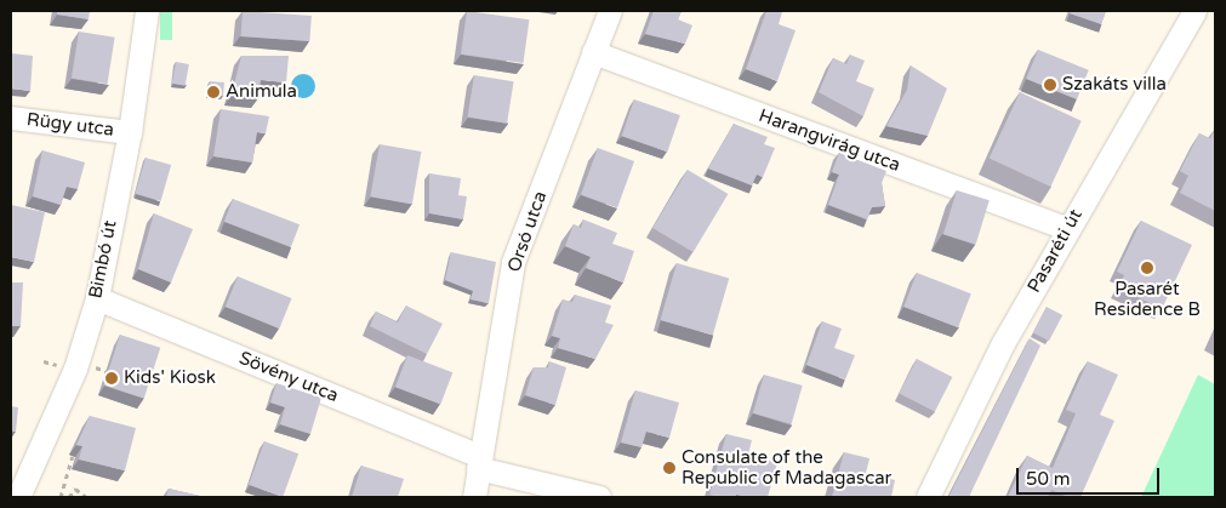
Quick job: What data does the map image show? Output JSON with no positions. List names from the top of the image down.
{
  "streets": {
    "street": [
      "Rügy utca",
      "Harangvirág utca",
      "Orsó utca",
      "Pasaréti út",
      "Bimbó út",
      "Sövény utca"
    ]
  },
  "crossings": [
    ["Rügy utca", "Bimbó út"],
    ["Harangvirág utca", "Orsó utca"],
    ["Harangvirág utca", "Pasaréti út"],
    ["Orsó utca", "Sövény utca"],
    ["Bimbó út", "Sövény utca"]
  ],
  "places": [
    "Szakáts villa",
    "Animula",
    "Pasarét Residence B",
    "Kids' Kiosk",
    "Consulate of the Republic of Madagascar"
  ],
  "scale_bar": "50 m"
}
